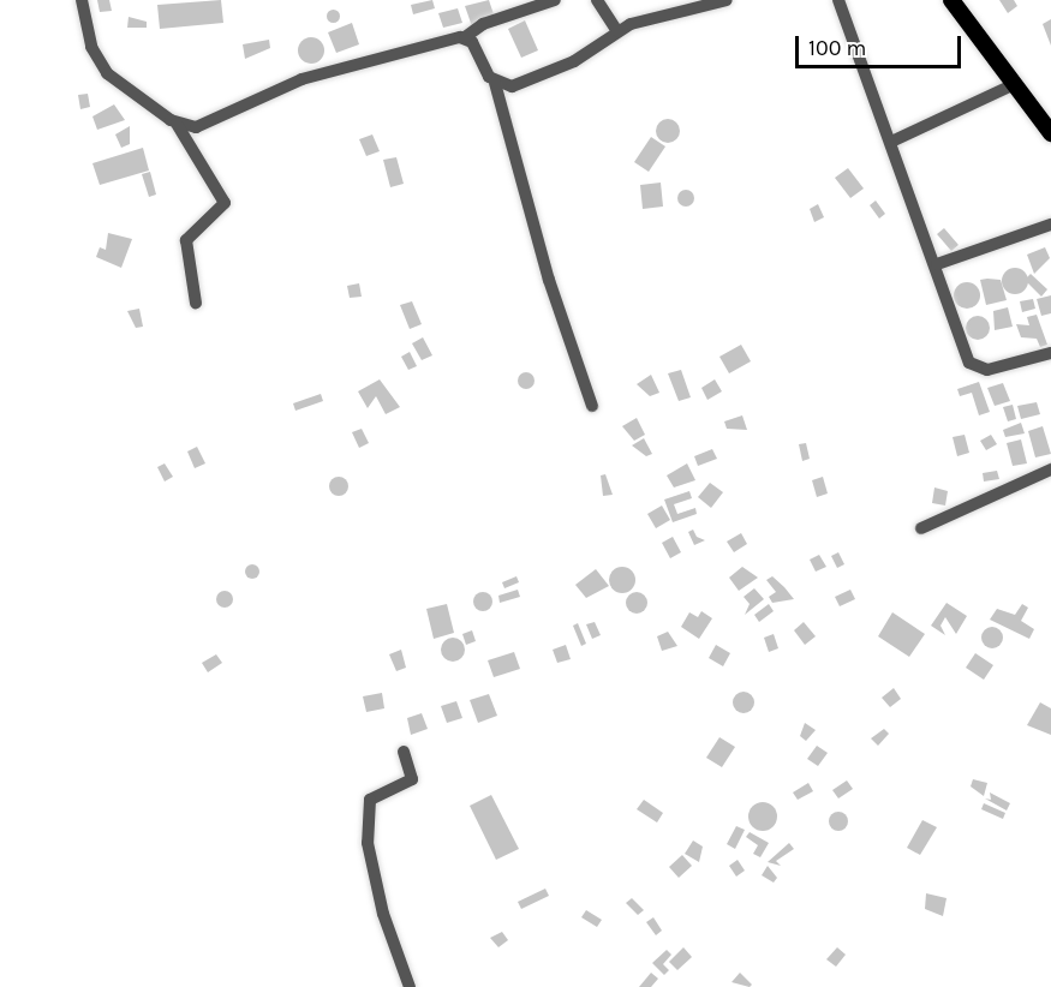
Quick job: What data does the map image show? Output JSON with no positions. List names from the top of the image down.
{
  "scale_bar": "100 m"
}
